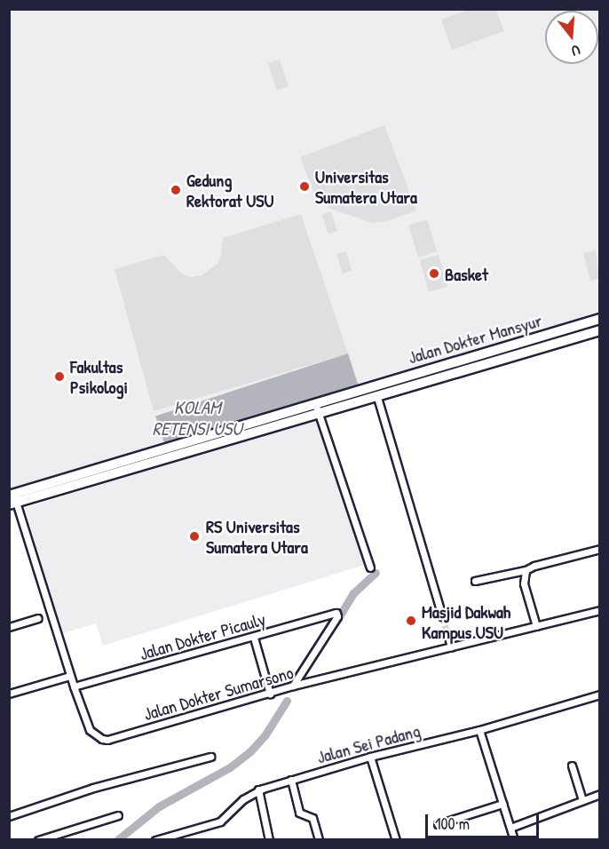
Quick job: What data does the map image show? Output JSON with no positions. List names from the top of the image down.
{
  "streets": {
    "main road": ["Jalan Dokter Mansyur"],
    "street": ["Jalan Dokter Picauly", "Jalan Dokter Sumarsono", "Jalan Sei Padang"]
  },
  "crossings": [
    ["Jalan Dokter Mansyur", "Jalan Dokter Sumarsono"],
    ["Jalan Dokter Picauly", "Jalan Dokter Sumarsono"]
  ],
  "water": ["KOLAM RETENSI USU"],
  "places": [
    "Universitas Sumatera Utara",
    "Gedung Rektorat USU",
    "Basket",
    "Fakultas Psikologi",
    "RS Universitas Sumatera Utara",
    "Masjid Dakwah Kampus USU"
  ],
  "scale_bar": "100 m",
  "north": "bottom"
}
